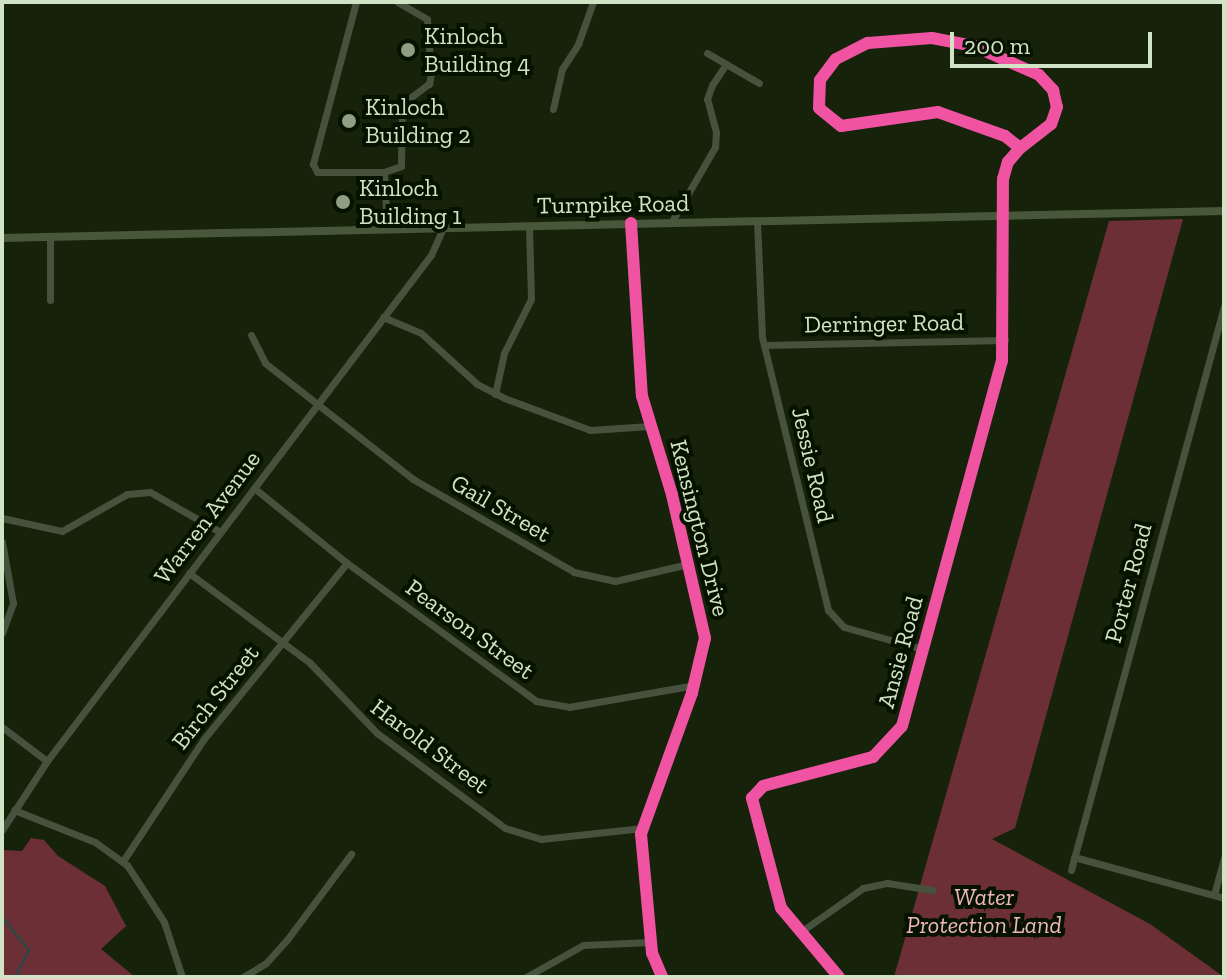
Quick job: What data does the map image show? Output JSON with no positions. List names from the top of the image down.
{
  "streets": {
    "main road": ["Turnpike Road"],
    "street": [
      "Derringer Road",
      "Jessie Road",
      "Gail Street",
      "Warren Avenue",
      "Kensington Drive",
      "Porter Road",
      "Pearson Street",
      "Ansie Road",
      "Birch Street",
      "Harold Street"
    ]
  },
  "crossings": [
    ["Turnpike Road", "Jessie Road"],
    ["Turnpike Road", "Warren Avenue"],
    ["Turnpike Road", "Kensington Drive"],
    ["Turnpike Road", "Ansie Road"],
    ["Derringer Road", "Jessie Road"],
    ["Derringer Road", "Ansie Road"],
    ["Jessie Road", "Ansie Road"],
    ["Gail Street", "Warren Avenue"],
    ["Gail Street", "Kensington Drive"],
    ["Warren Avenue", "Pearson Street"],
    ["Warren Avenue", "Harold Street"],
    ["Kensington Drive", "Pearson Street"],
    ["Kensington Drive", "Harold Street"],
    ["Pearson Street", "Birch Street"],
    ["Birch Street", "Harold Street"]
  ],
  "parks": ["Water Protection Land"],
  "places": ["Kinloch Building 4", "Kinloch Building 2", "Kinloch Building 1"],
  "scale_bar": "200 m"
}
